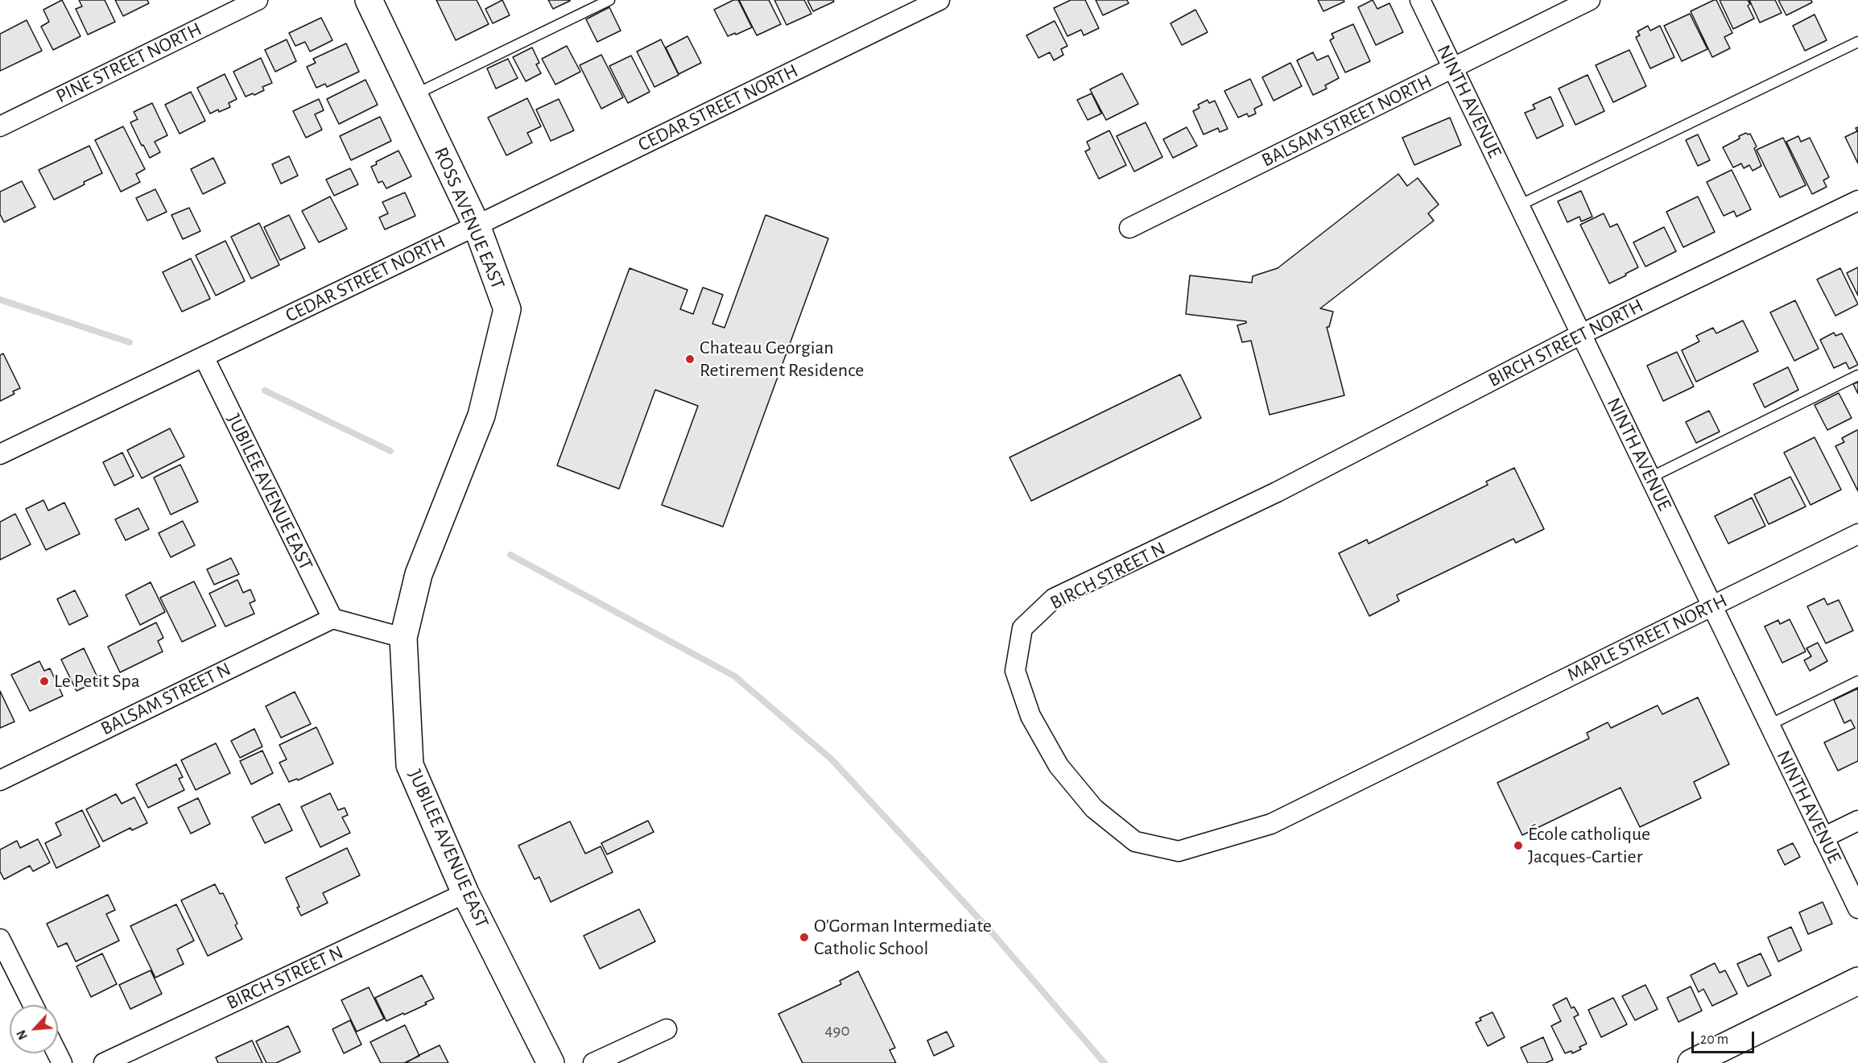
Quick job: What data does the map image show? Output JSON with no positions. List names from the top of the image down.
{
  "streets": {
    "main road": ["ROSS AVENUE EAST", "JUBILEE AVENUE EAST"],
    "street": [
      "PINE STREET NORTH",
      "NINTH AVENUE",
      "CEDAR STREET NORTH",
      "BALSAM STREET NORTH",
      "BIRCH STREET NORTH",
      "BIRCH STREET N",
      "MAPLE STREET NORTH",
      "BALSAM STREET N"
    ]
  },
  "crossings": [
    ["NINTH AVENUE", "BALSAM STREET NORTH"],
    ["NINTH AVENUE", "BIRCH STREET NORTH"],
    ["NINTH AVENUE", "MAPLE STREET NORTH"],
    ["CEDAR STREET NORTH", "ROSS AVENUE EAST"],
    ["CEDAR STREET NORTH", "JUBILEE AVENUE EAST"],
    ["ROSS AVENUE EAST", "JUBILEE AVENUE EAST"],
    ["BIRCH STREET NORTH", "BIRCH STREET N"],
    ["JUBILEE AVENUE EAST", "BIRCH STREET N"],
    ["JUBILEE AVENUE EAST", "BALSAM STREET N"],
    ["BIRCH STREET N", "MAPLE STREET NORTH"]
  ],
  "places": [
    "Chateau Georgian Retirement Residence",
    "Le Petit Spa",
    "École catholique Jacques-Cartier",
    "O'Gorman Intermediate Catholic School"
  ],
  "house_numbers": ["490"],
  "scale_bar": "20 m",
  "north": "bottom left"
}
